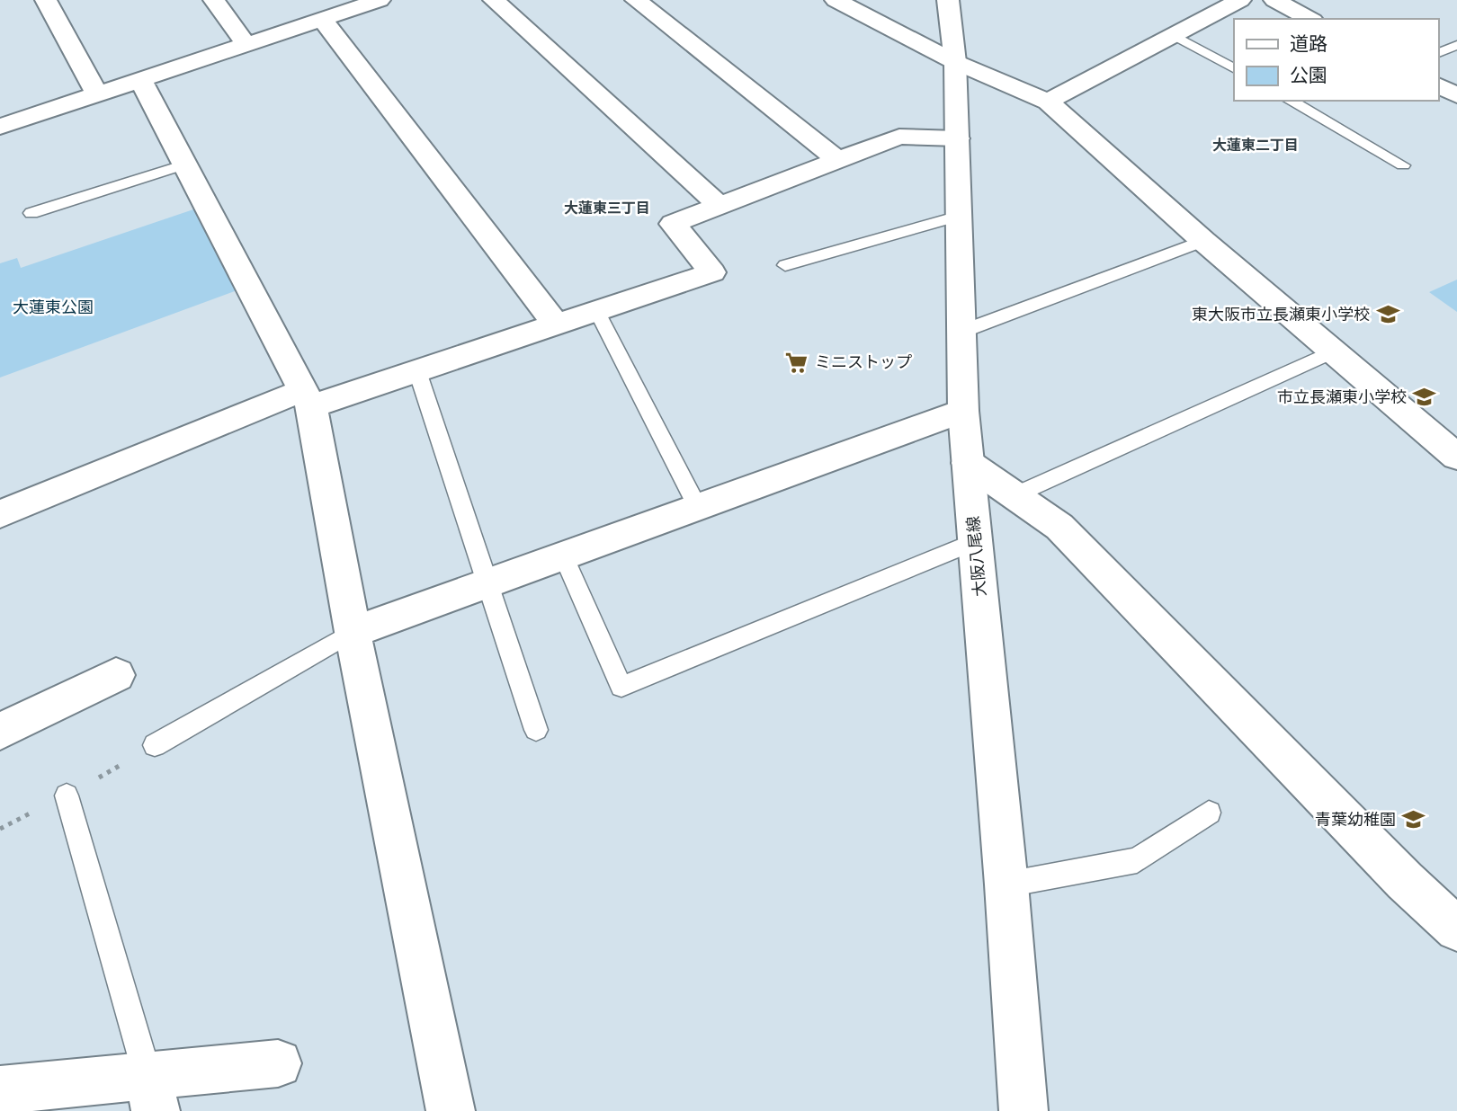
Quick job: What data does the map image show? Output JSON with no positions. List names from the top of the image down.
{
  "streets": {
    "street": ["大阪八尾線"]
  },
  "districts": ["大蓮東二丁目", "大蓮東三丁目"],
  "parks": ["大蓮東公園"],
  "places": {
    "school or university": ["東大阪市立長瀬東小学校", "市立長瀬東小学校", "青葉幼稚園"],
    "supermarket": ["ミニストップ"]
  },
  "legend": ["道路", "公園"]
}
